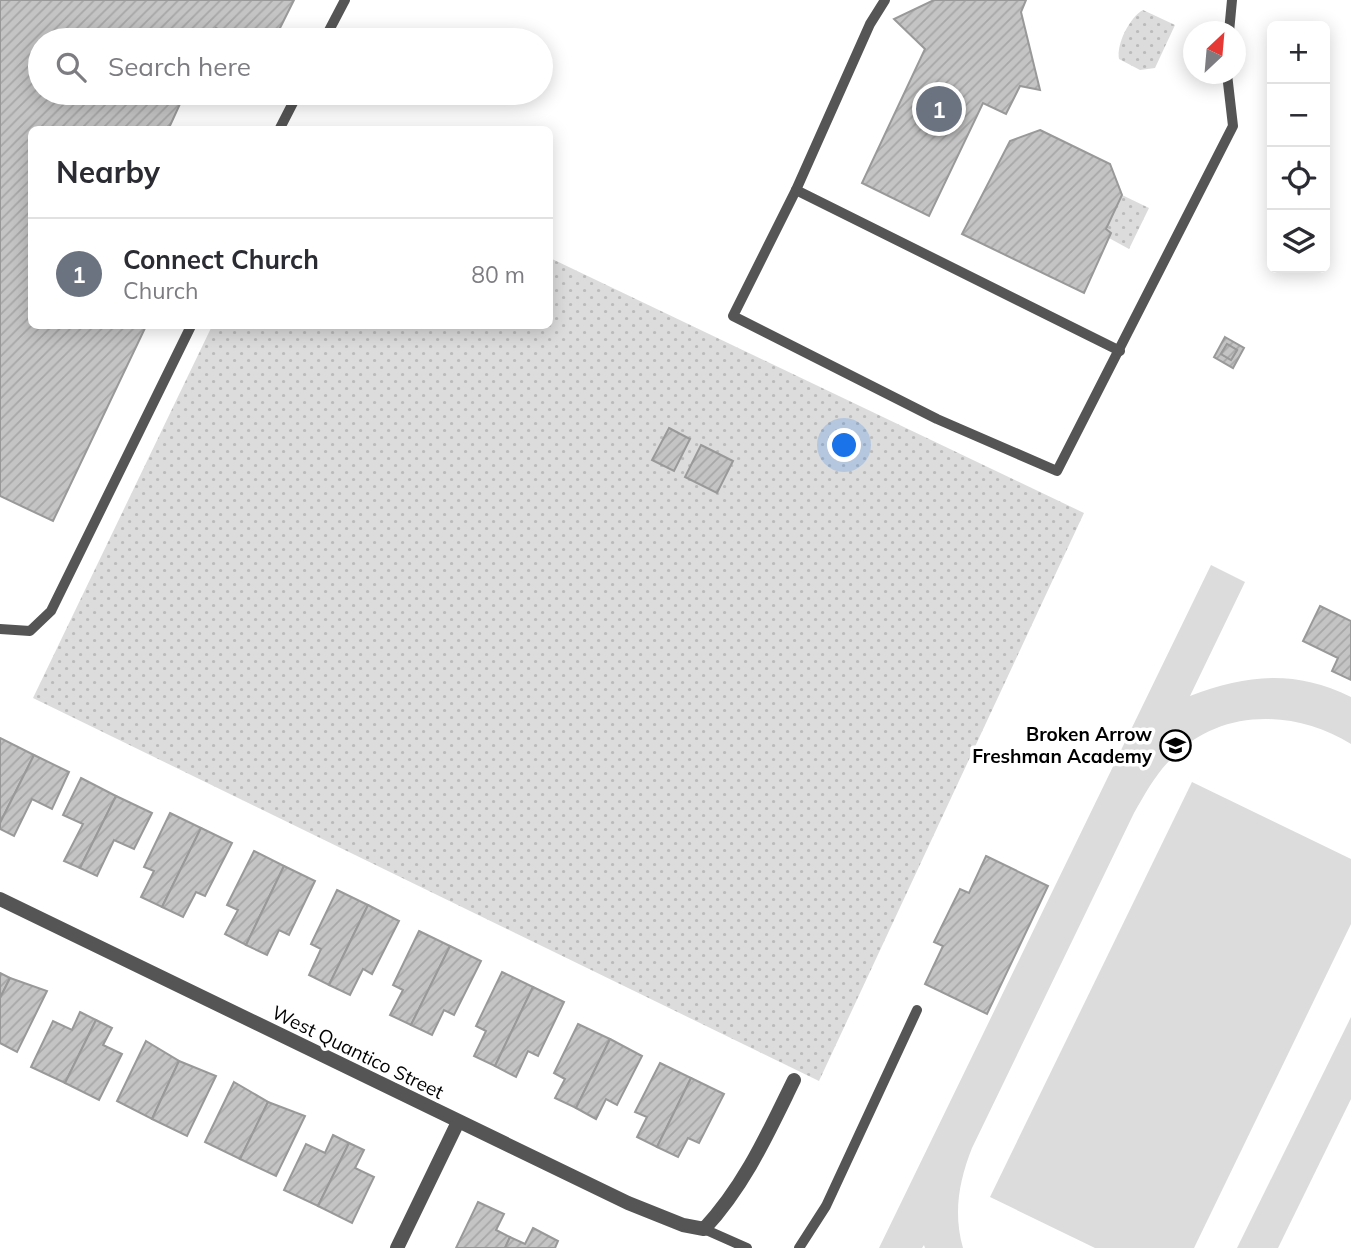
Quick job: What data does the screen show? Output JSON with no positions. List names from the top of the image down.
{
  "streets": {
    "street": ["West Quantico Street"]
  },
  "places": {
    "school or university": ["Broken Arrow Freshman Academy"]
  },
  "north": "top right",
  "page": {
    "map_buttons": ["+", "−"],
    "search": "Search here",
    "pins": "1",
    "heading": "Nearby",
    "list": [
      {
        "mark": "1",
        "name": "Connect Church",
        "note": "Church",
        "value": "80 m"
      }
    ]
  }
}
